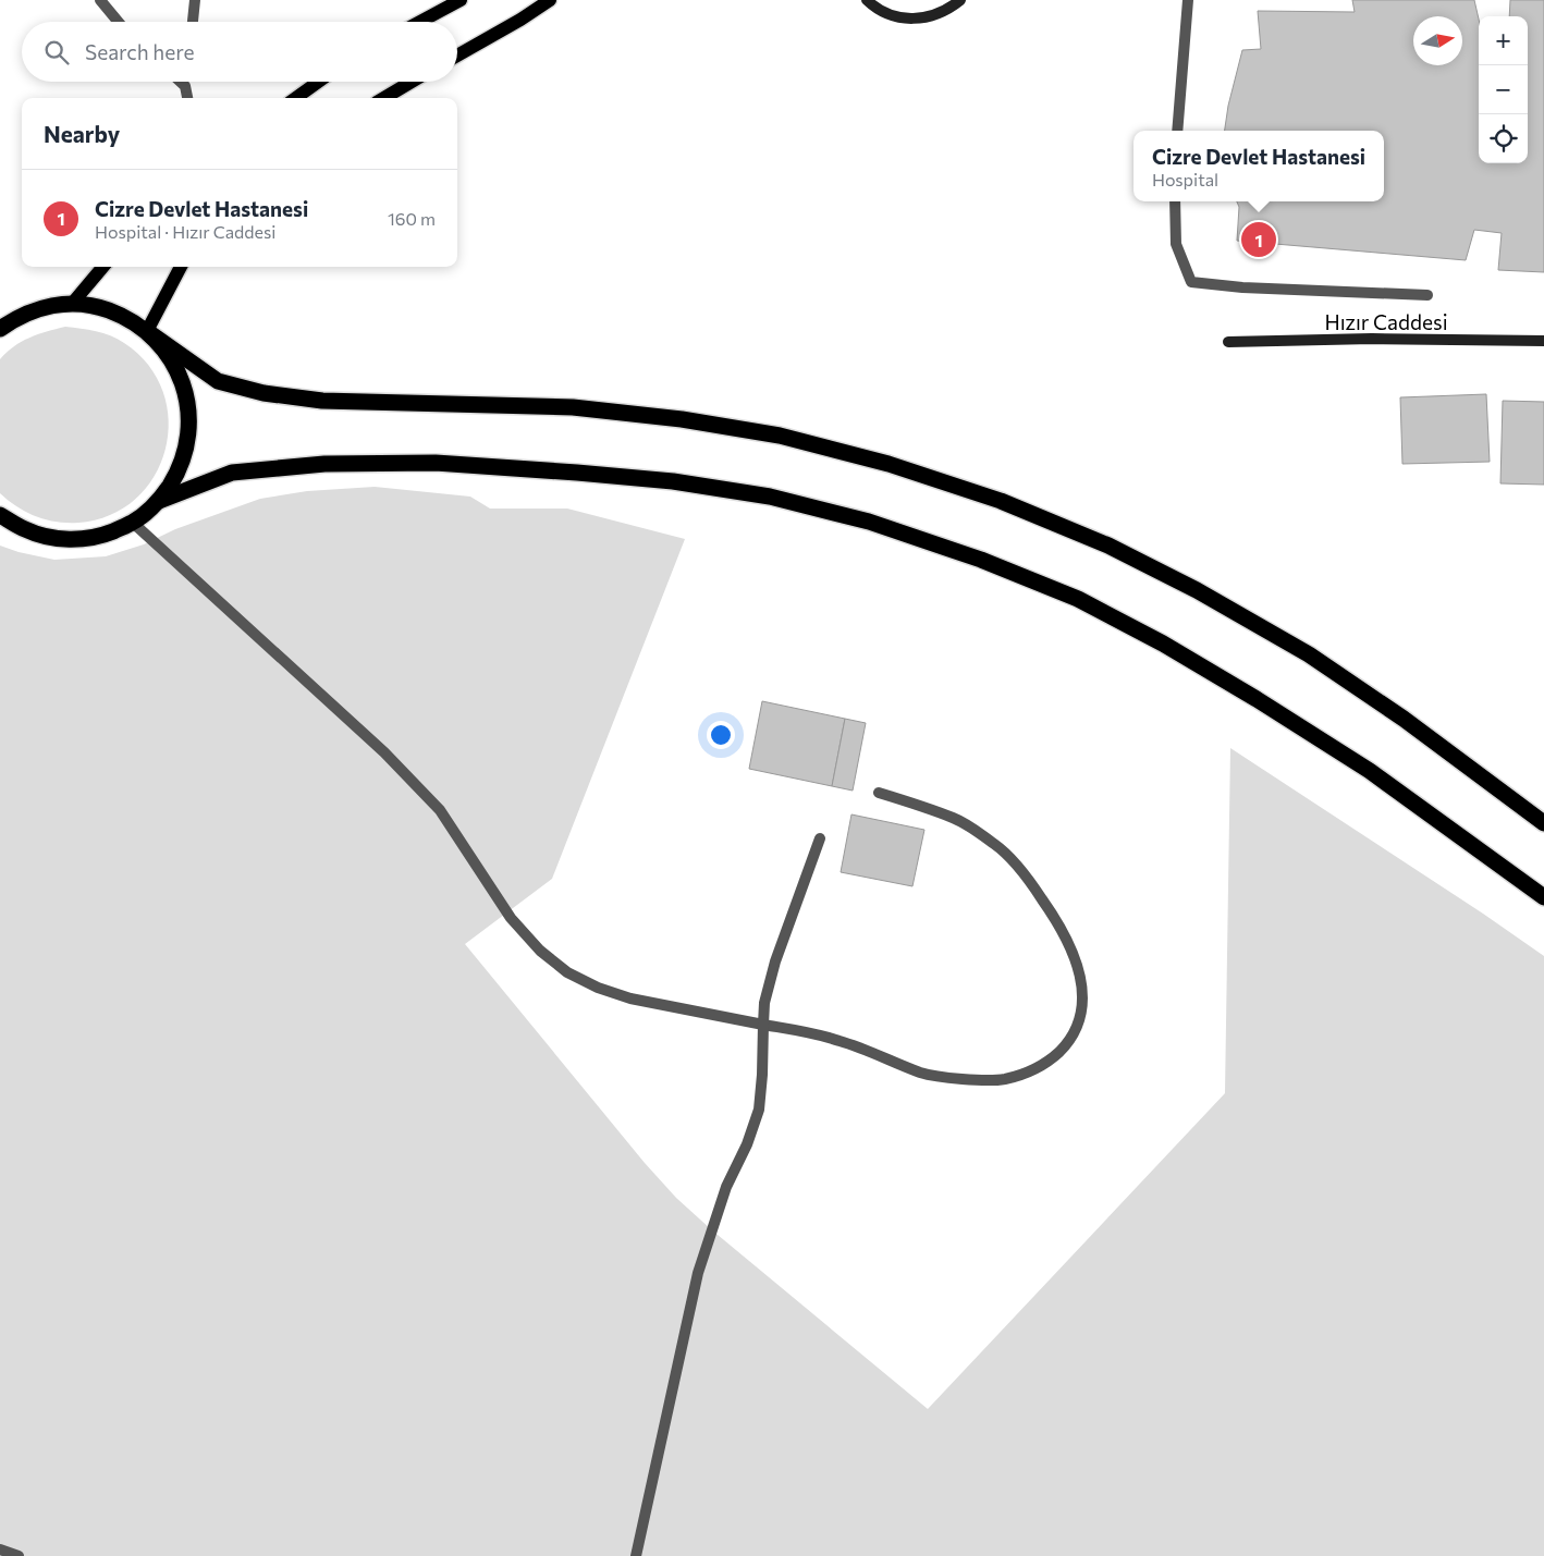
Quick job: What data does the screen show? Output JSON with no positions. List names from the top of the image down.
{
  "streets": {
    "street": ["Hızır Caddesi"]
  },
  "north": "right",
  "page": {
    "map_buttons": ["+", "−"],
    "search": "Search here",
    "heading": "Nearby",
    "popup": ["Cizre Devlet Hastanesi", "Hospital"],
    "list": [
      {
        "mark": "1",
        "name": "Cizre Devlet Hastanesi",
        "note": "Hospital · Hızır Caddesi",
        "value": "160 m"
      }
    ],
    "pins": "1"
  }
}
